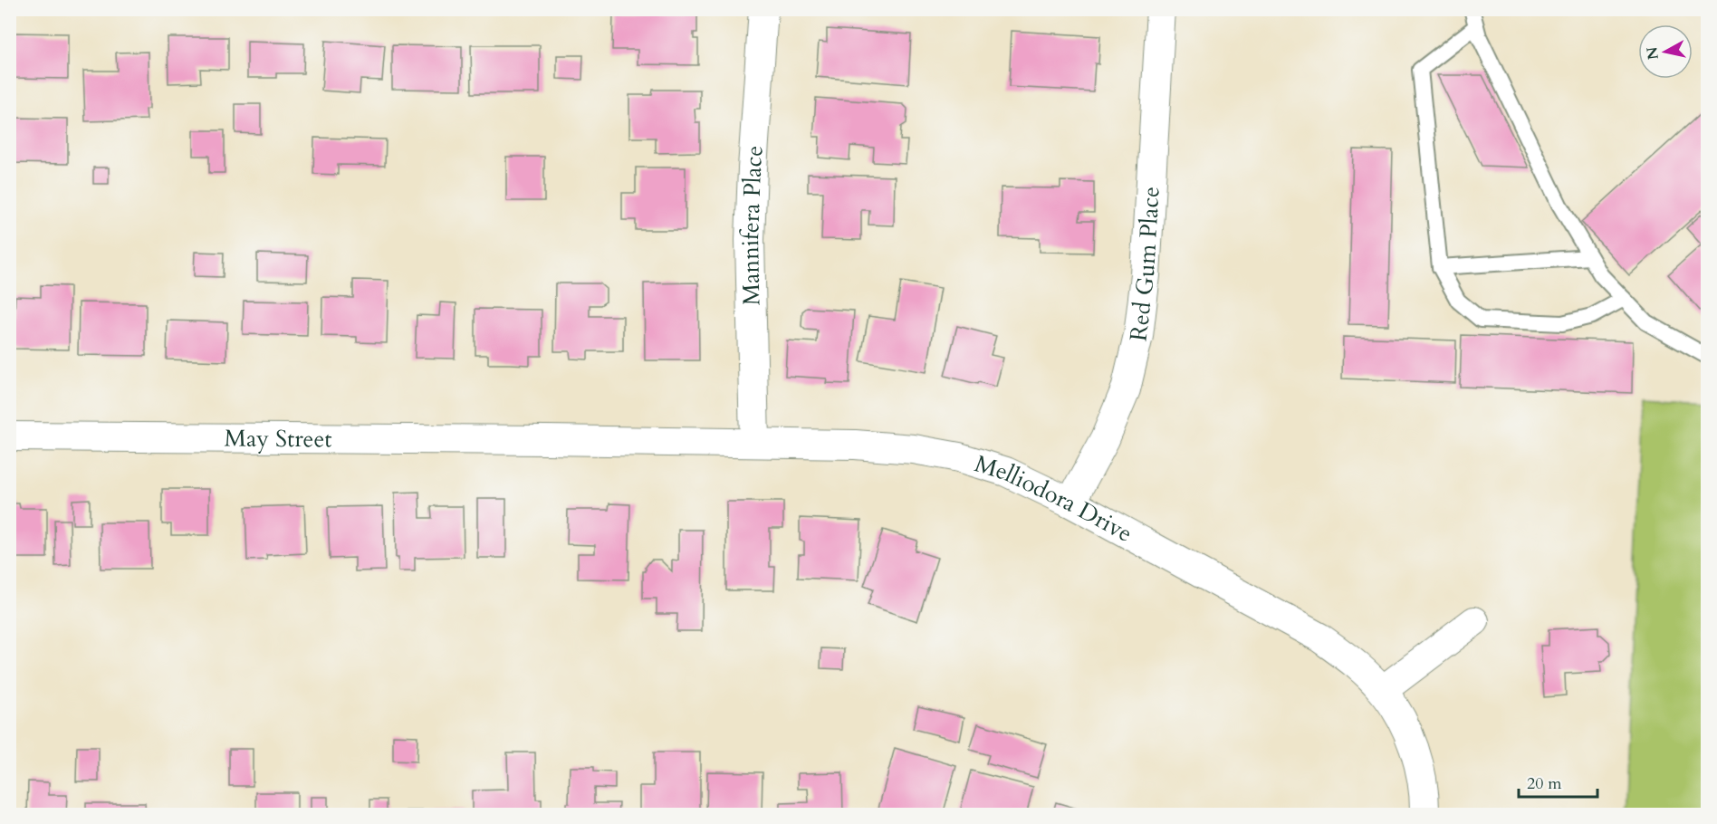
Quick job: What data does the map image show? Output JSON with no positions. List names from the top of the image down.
{
  "streets": {
    "street": [
      "Mannifera Place",
      "Red Gum Place",
      "May Street",
      "Melliodora Drive"
    ]
  },
  "crossings": [
    ["Mannifera Place", "Melliodora Drive"],
    ["Red Gum Place", "Melliodora Drive"],
    ["May Street", "Melliodora Drive"]
  ],
  "scale_bar": "20 m",
  "north": "left"
}
